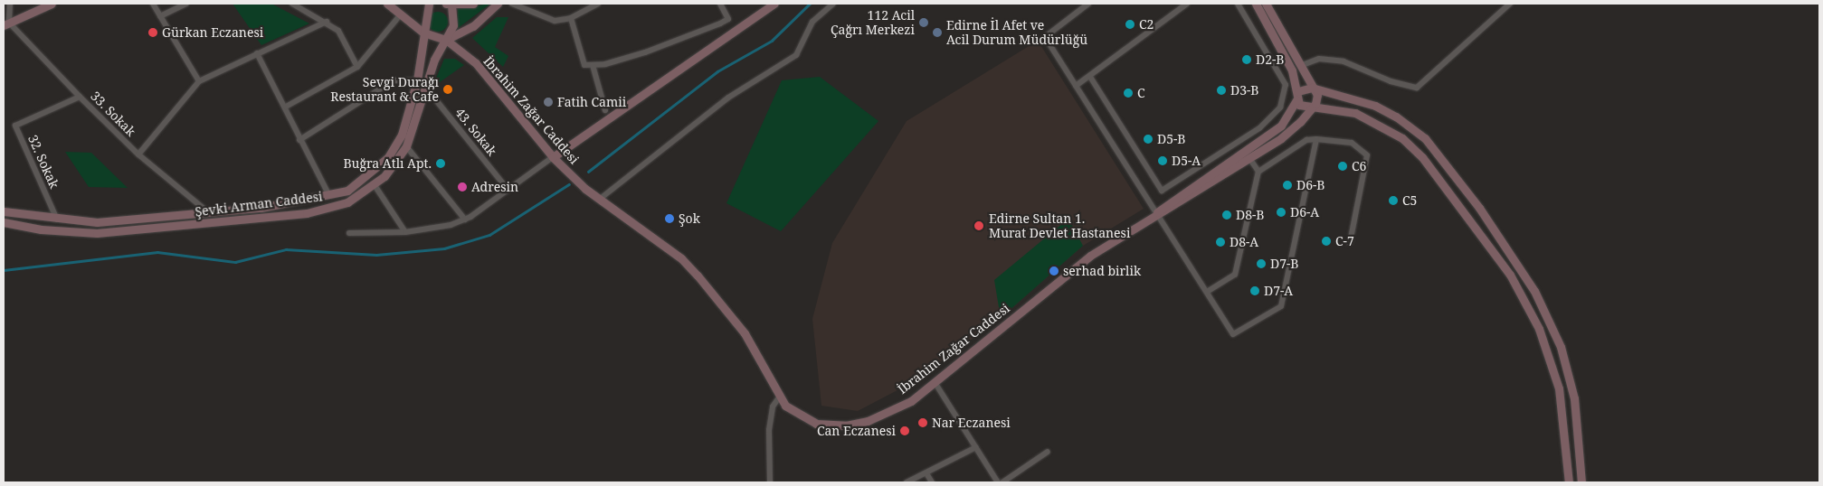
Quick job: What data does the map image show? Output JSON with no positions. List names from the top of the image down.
{
  "streets": {
    "main road": ["İbrahim Zağar Caddesi", "Şevki Arman Caddesi"],
    "street": ["33. Sokak", "43. Sokak", "32. Sokak"]
  },
  "crossings": [
    ["İbrahim Zağar Caddesi", "Şevki Arman Caddesi"],
    ["33. Sokak", "32. Sokak"],
    ["43. Sokak", "Şevki Arman Caddesi"]
  ],
  "places": [
    "112 Acil Çağrı Merkezi",
    "C2",
    "Gürkan Eczanesi",
    "Edirne İl Afet ve Acil Durum Müdürlüğü",
    "D2-B",
    "Sevgi Durağı Restaurant & Cafe",
    "D3-B",
    "C",
    "Fatih Camii",
    "D5-B",
    "D5-A",
    "Buğra Atlı Apt.",
    "C6",
    "D6-B",
    "Adresin",
    "C5",
    "D6-A",
    "D8-B",
    "Şok",
    "Edirne Sultan 1. Murat Devlet Hastanesi",
    "C-7",
    "D8-A",
    "D7-B",
    "serhad birlik",
    "D7-A",
    "Nar Eczanesi",
    "Can Eczanesi"
  ]
}
